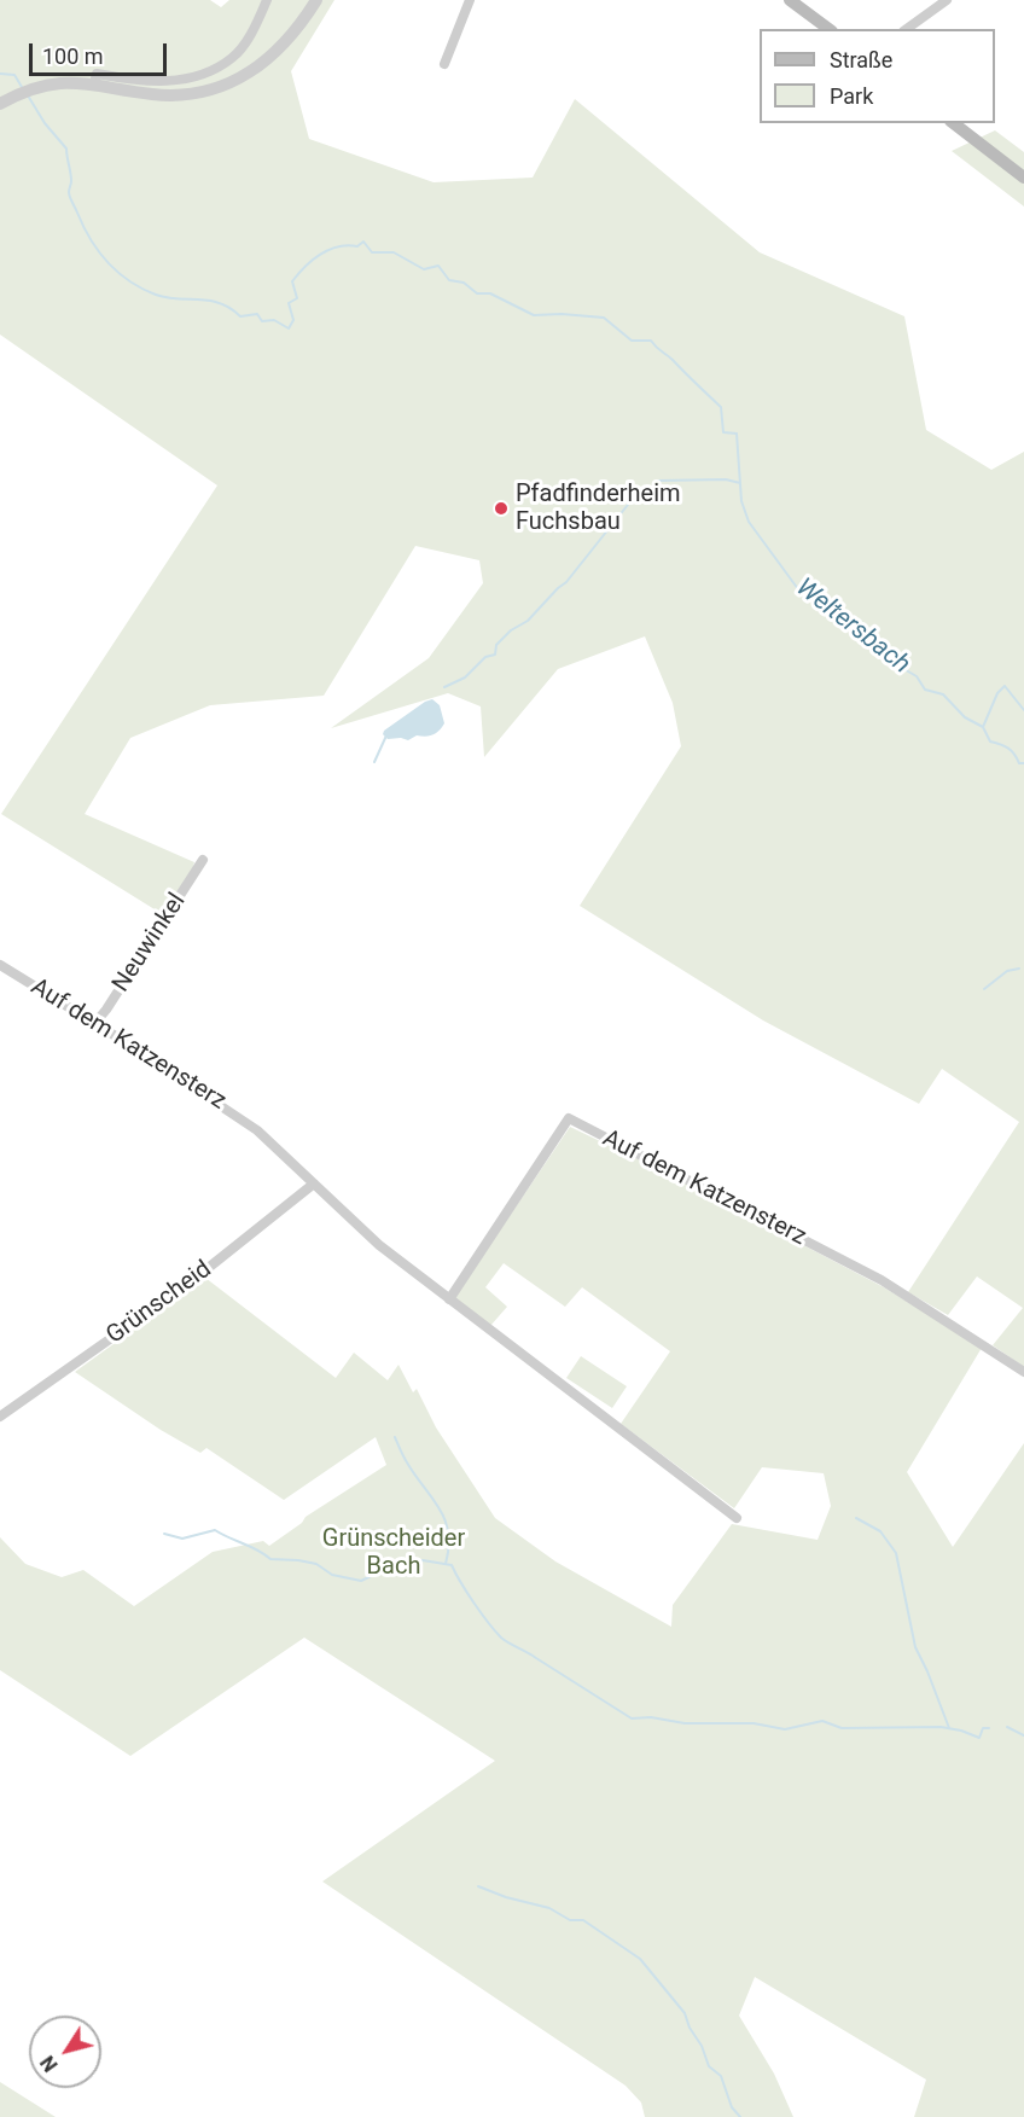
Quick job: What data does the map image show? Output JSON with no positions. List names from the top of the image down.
{
  "streets": {
    "street": ["Neuwinkel", "Auf dem Katzensterz", "Grünscheid"]
  },
  "crossings": [
    ["Neuwinkel", "Auf dem Katzensterz"],
    ["Auf dem Katzensterz", "Grünscheid"]
  ],
  "water": ["Weltersbach"],
  "parks": ["Grünscheider Bach"],
  "places": ["Pfadfinderheim Fuchsbau"],
  "legend": ["Straße", "Park"],
  "scale_bar": "100 m",
  "north": "bottom left"
}
